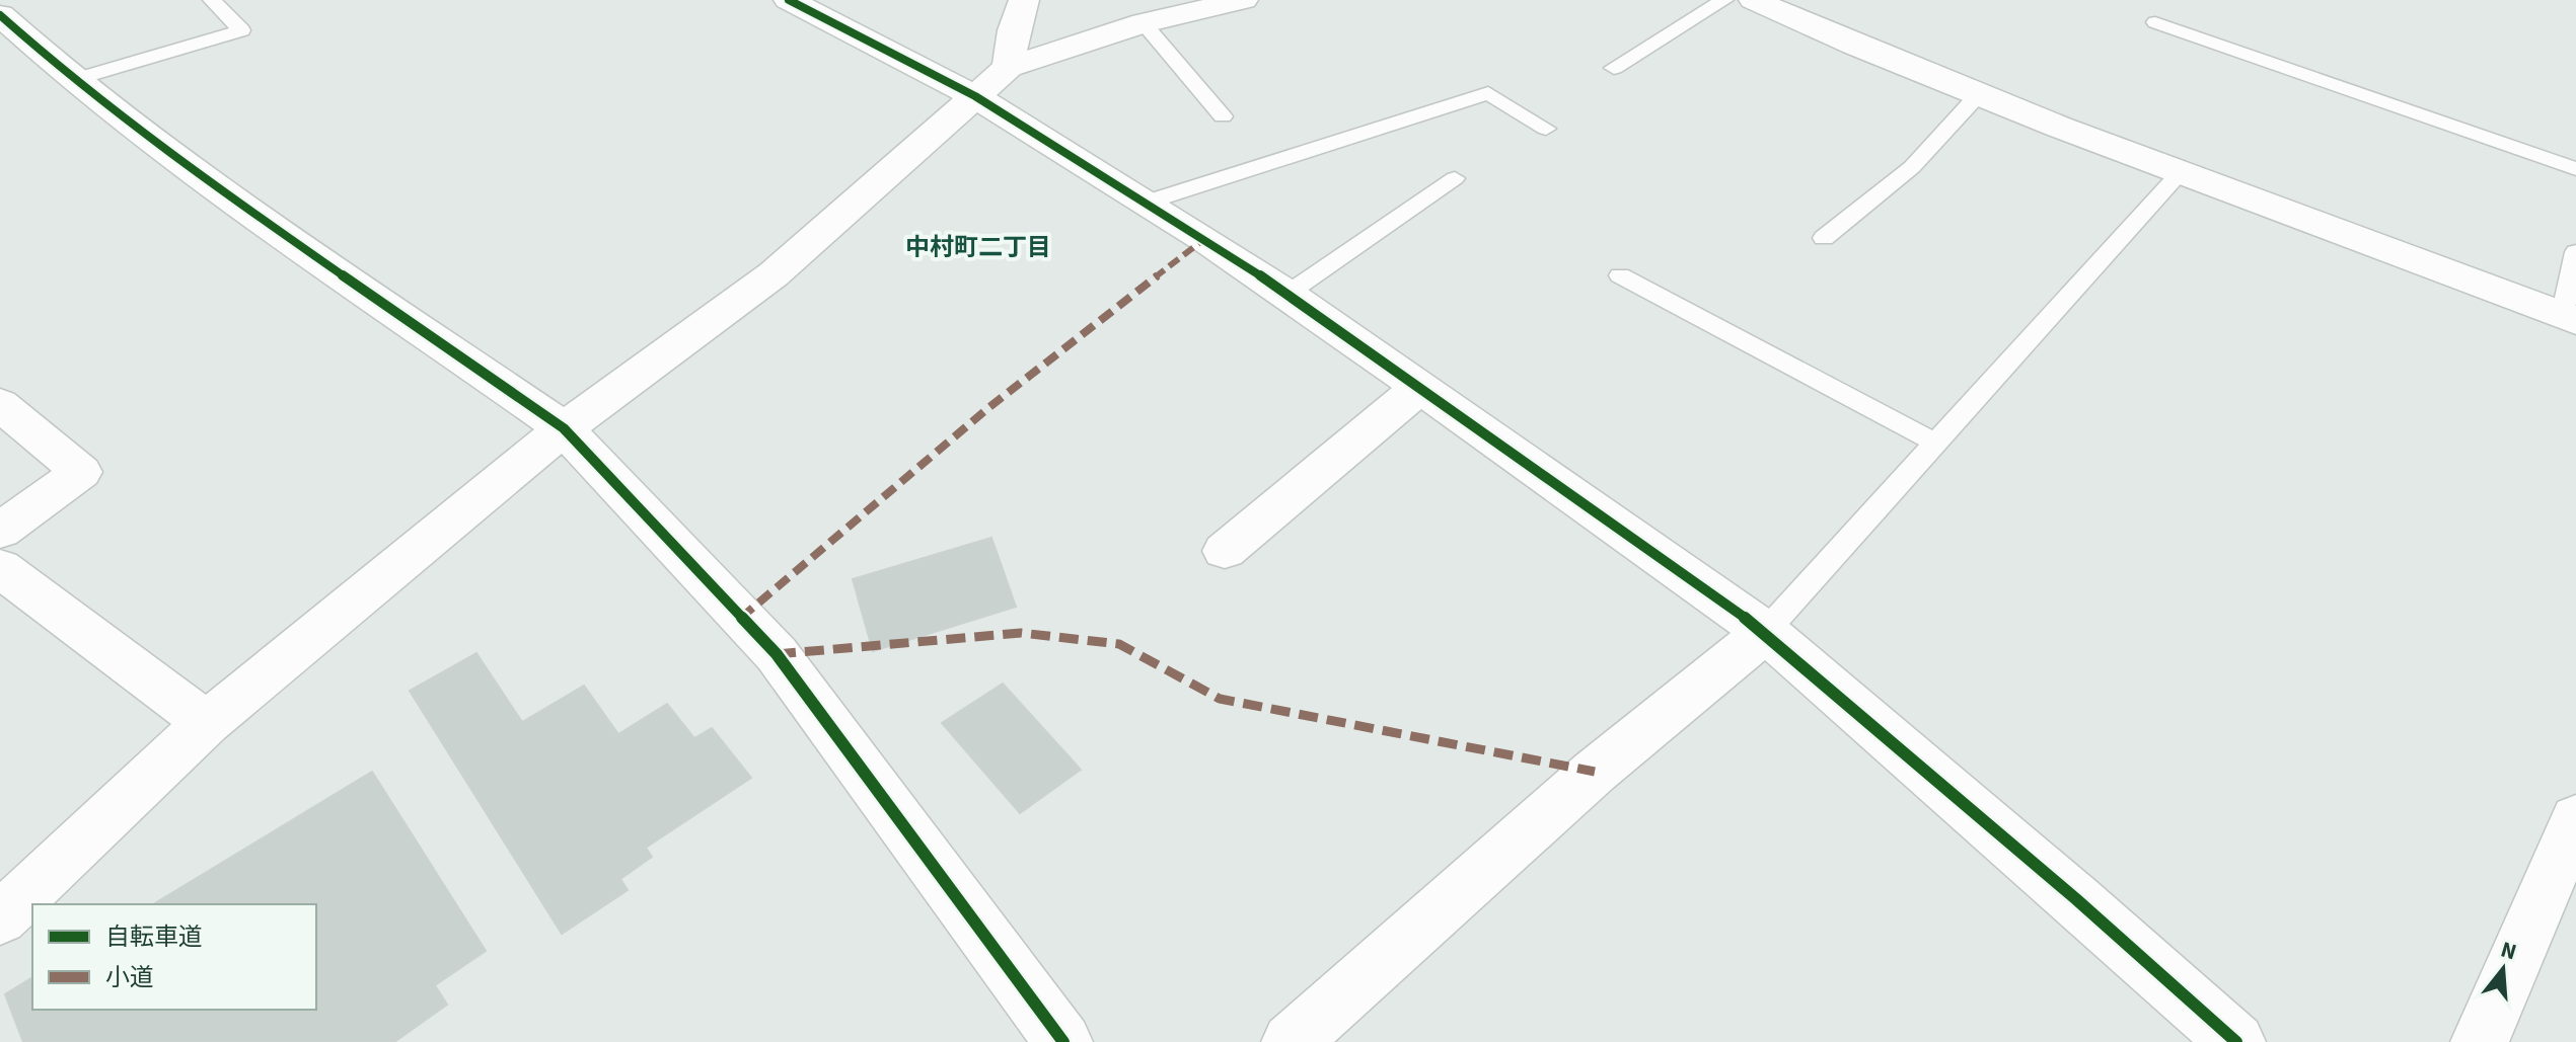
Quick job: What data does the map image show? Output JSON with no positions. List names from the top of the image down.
{
  "districts": ["中村町二丁目"],
  "legend": ["自転車道", "小道"],
  "north": "top"
}
